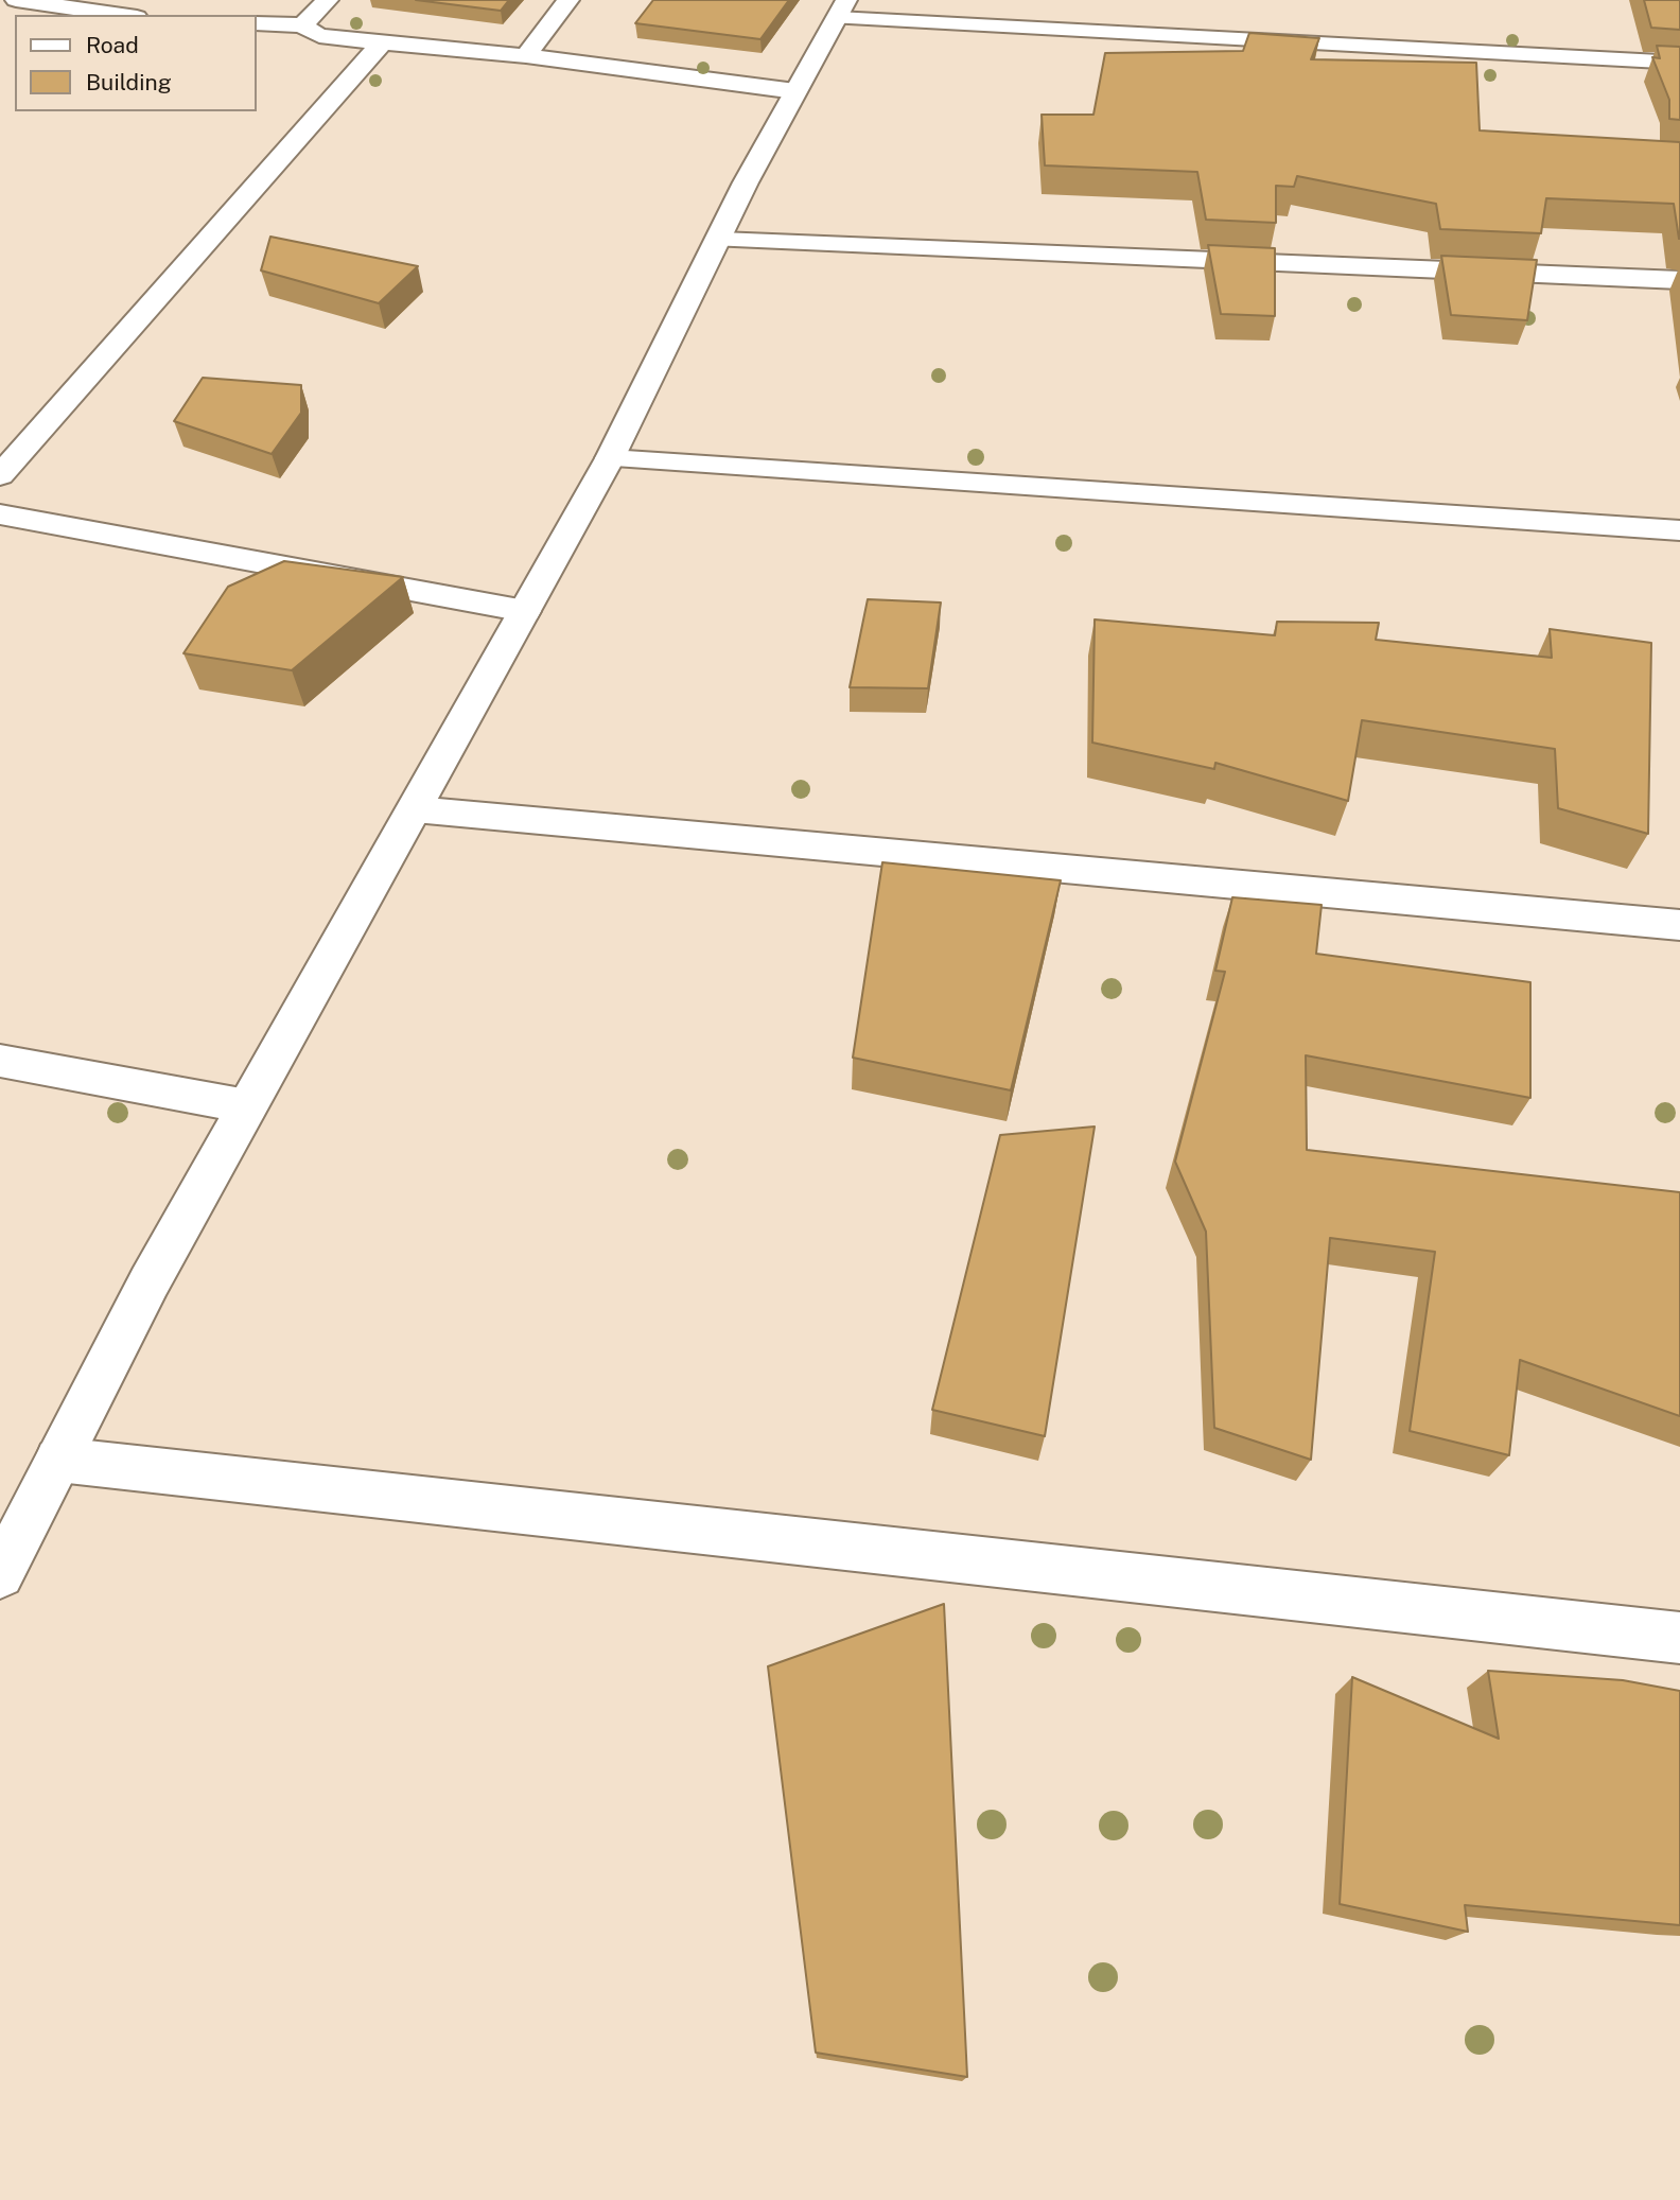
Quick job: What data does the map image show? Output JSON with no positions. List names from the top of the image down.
{
  "legend": ["Road", "Building"]
}
